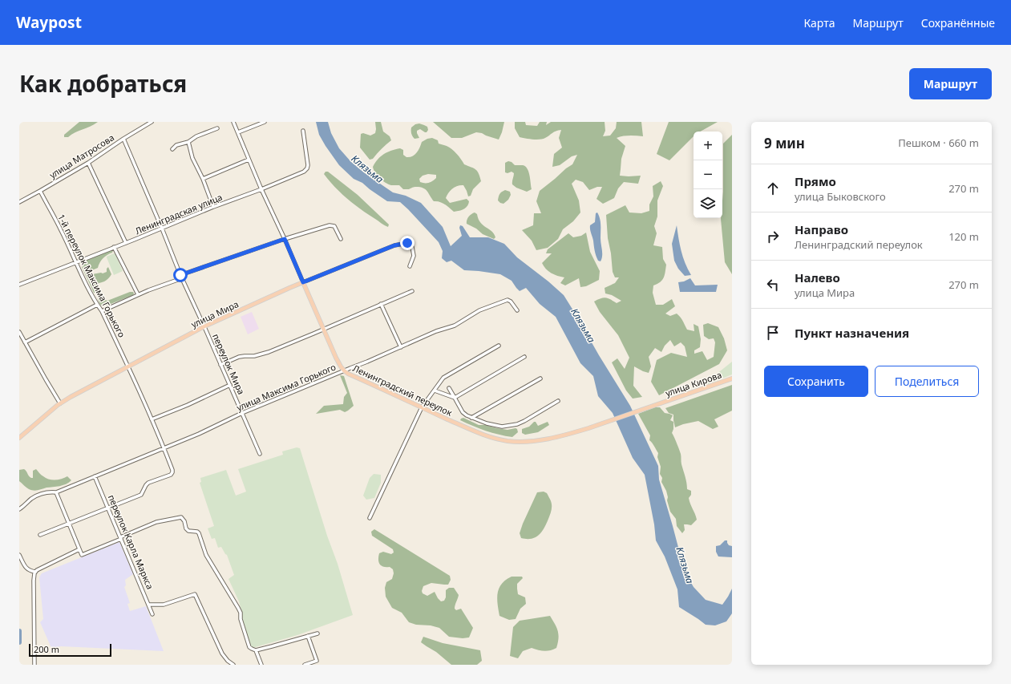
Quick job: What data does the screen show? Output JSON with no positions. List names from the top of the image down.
{
  "streets": {
    "main road": ["улица Мира", "улица Кирова", "Ленинградский переулок"],
    "street": [
      "улица Матросова",
      "Ленинградская улица",
      "1-й переулок Максима Горького",
      "переулок Мира",
      "улица Максима Горького",
      "переулок Карла Маркса"
    ]
  },
  "crossings": [
    ["улица Матросова", "1-й переулок Максима Горького"],
    ["улица Матросова", "переулок Мира"],
    ["Ленинградская улица", "1-й переулок Максима Горького"],
    ["Ленинградская улица", "переулок Мира"],
    ["Ленинградская улица", "Ленинградский переулок"],
    ["1-й переулок Максима Горького", "улица Мира"],
    ["1-й переулок Максима Горького", "улица Максима Горького"],
    ["1-й переулок Максима Горького", "переулок Карла Маркса"],
    ["улица Мира", "переулок Мира"],
    ["улица Мира", "Ленинградский переулок"],
    ["переулок Мира", "улица Максима Горького"],
    ["улица Кирова", "Ленинградский переулок"],
    ["улица Максима Горького", "Ленинградский переулок"],
    ["улица Максима Горького", "переулок Карла Маркса"]
  ],
  "water": ["Клязьма"],
  "scale_bar": "200 m",
  "page": {
    "header": "Waypost",
    "nav": ["Карта", "Маршрут", "Сохранённые"],
    "title": "Как добраться",
    "buttons": [
      "Маршрут",
      ["Сохранить", "Поделиться"]
    ],
    "heading": ["9 мин", "Пешком · 660 m"],
    "map_buttons": ["+", "−"],
    "list": [
      ["Прямо", "улица Быковского", "270 m"],
      ["Направо", "Ленинградский переулок", "120 m"],
      ["Налево", "улица Мира", "270 m"],
      "Пункт назначения"
    ],
    "scale": "200 m"
  }
}
